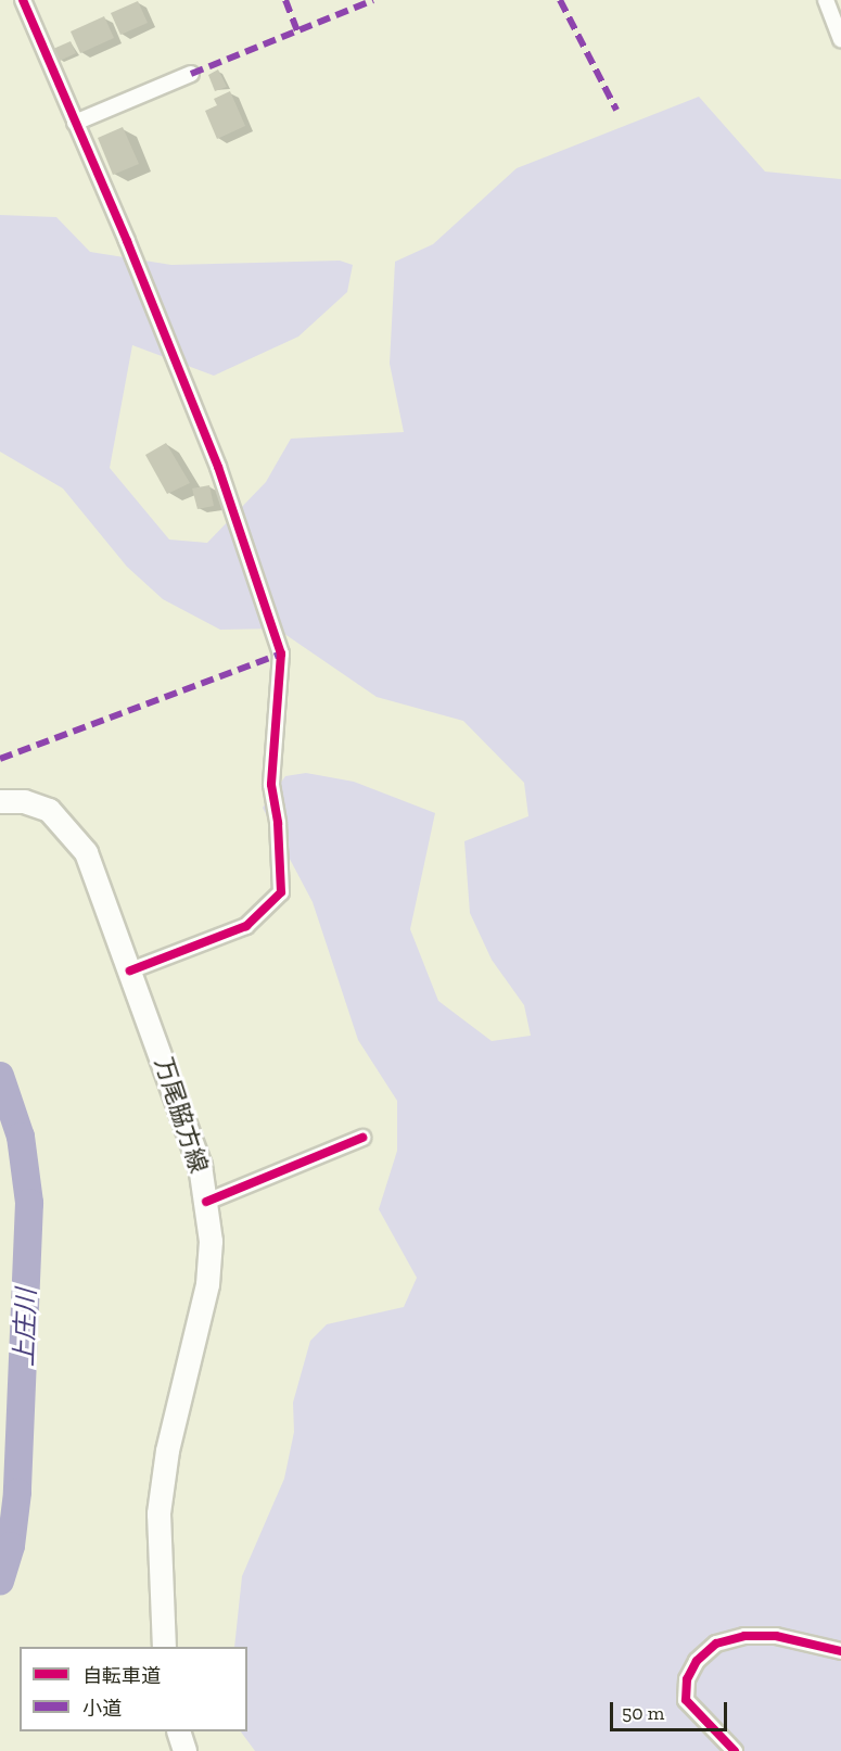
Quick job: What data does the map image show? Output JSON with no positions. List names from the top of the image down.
{
  "streets": {
    "main road": ["万尾脇方線"]
  },
  "water": ["上庄川"],
  "legend": ["自転車道", "小道"],
  "scale_bar": "50 m"
}
